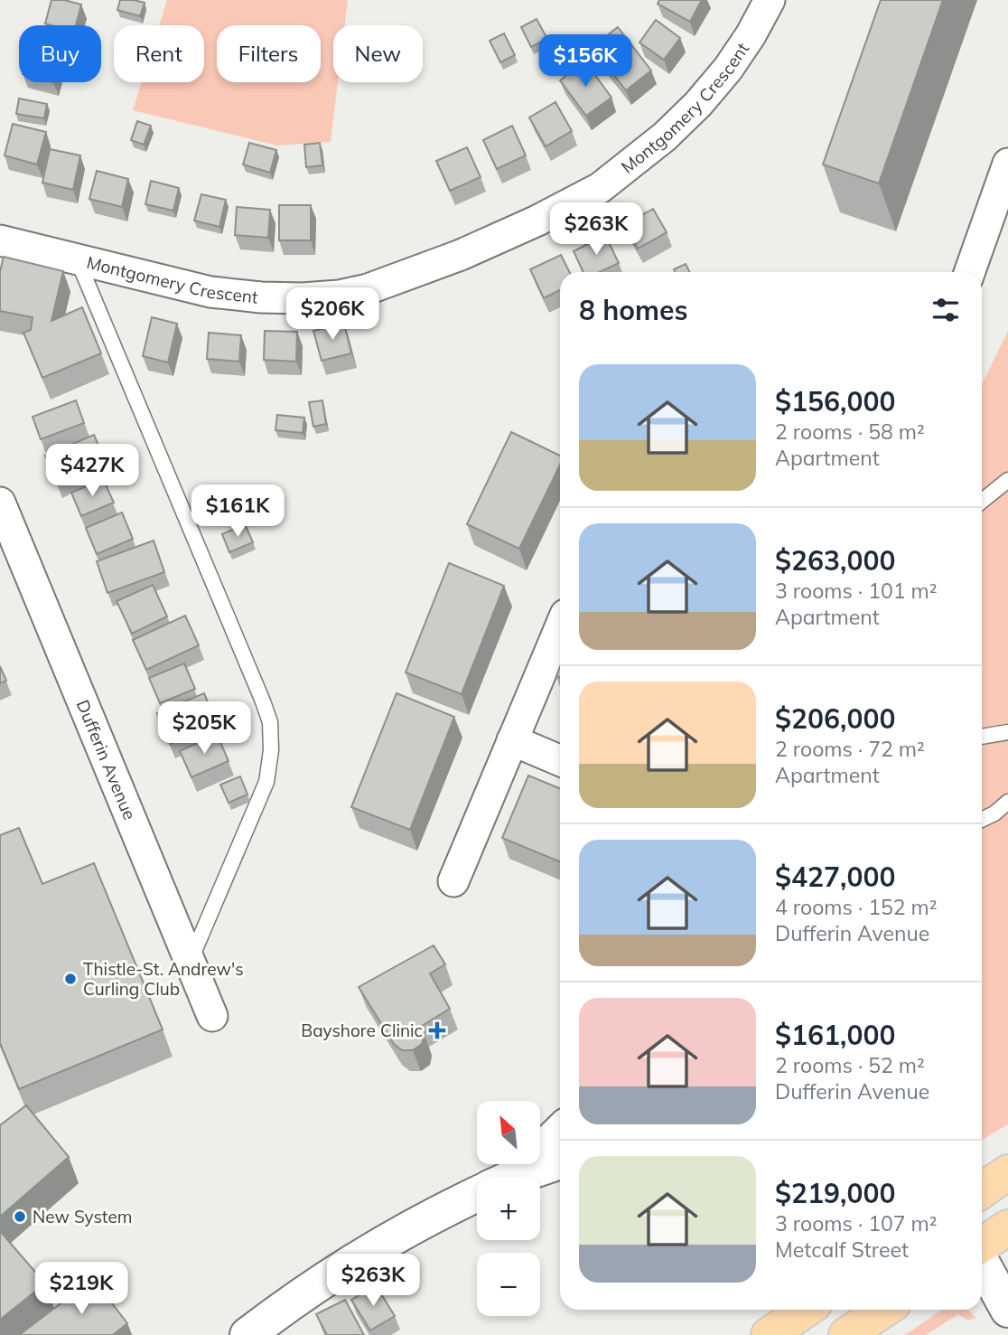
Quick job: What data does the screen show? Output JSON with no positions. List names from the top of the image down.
{
  "streets": {
    "street": ["Montgomery Crescent", "Dufferin Avenue"]
  },
  "places": {
    "other": ["Thistle-St. Andrew's Curling Club", "New System"],
    "health": ["Bayshore Clinic"]
  },
  "north": "top left",
  "page": {
    "chip": [
      "Buy",
      "Rent",
      "Filters",
      "New"
    ],
    "price": [
      "$156K",
      "$263K",
      "$206K",
      "$427K",
      "$161K",
      "$205K",
      "$263K",
      "$219K"
    ],
    "heading": "8 homes",
    "list": [
      {
        "name": "$156,000",
        "note": "2 rooms · 58 m² · Apartment"
      },
      {
        "name": "$263,000",
        "note": "3 rooms · 101 m² · Apartment"
      },
      {
        "name": "$206,000",
        "note": "2 rooms · 72 m² · Apartment"
      },
      {
        "name": "$427,000",
        "note": "4 rooms · 152 m² · Dufferin Avenue"
      },
      {
        "name": "$161,000",
        "note": "2 rooms · 52 m² · Dufferin Avenue"
      },
      {
        "name": "$219,000",
        "note": "3 rooms · 107 m² · Metcalf Street"
      }
    ],
    "map_buttons": ["+", "−"]
  }
}
